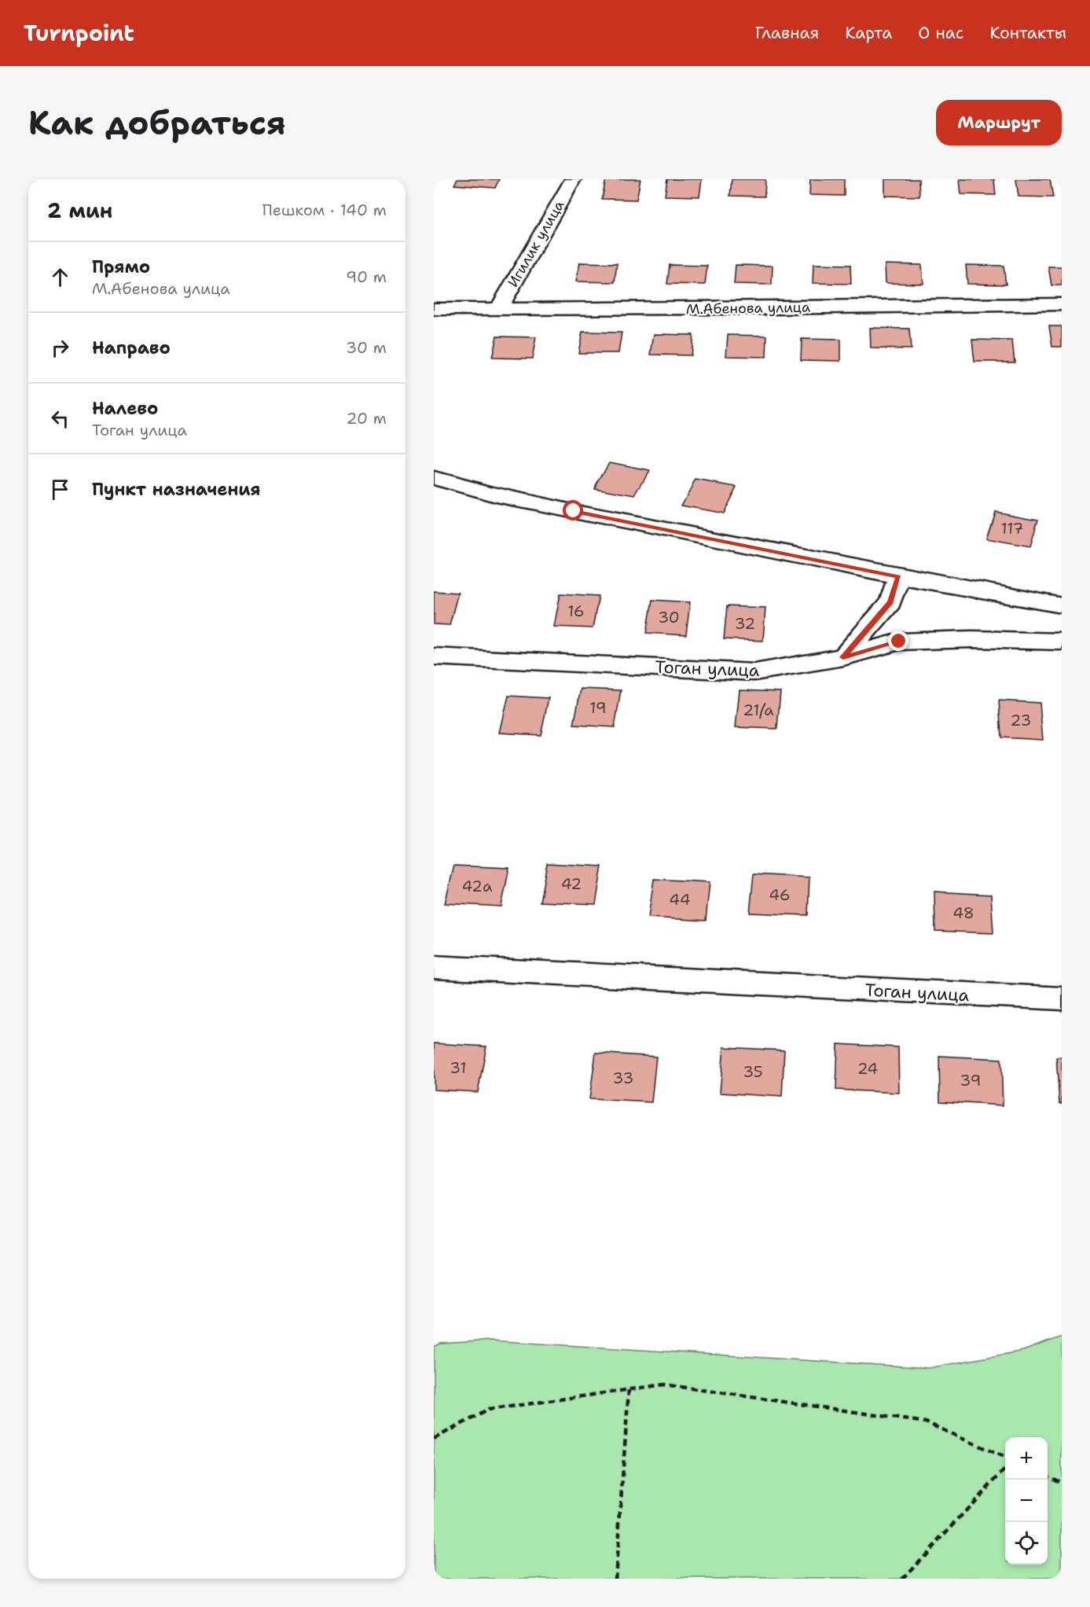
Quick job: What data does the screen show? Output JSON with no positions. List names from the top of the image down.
{
  "streets": {
    "street": ["Игилик улица", "М.Абенова улица", "Тоган улица"]
  },
  "crossings": [
    ["Игилик улица", "М.Абенова улица"]
  ],
  "house_numbers": [
    "117",
    "16",
    "30",
    "32",
    "19",
    "21/а",
    "23",
    "42",
    "42а",
    "46",
    "44",
    "48",
    "31",
    "24",
    "35",
    "33",
    "39"
  ],
  "page": {
    "header": "Turnpoint",
    "nav": [
      "Главная",
      "Карта",
      "О нас",
      "Контакты"
    ],
    "buttons": "Маршрут",
    "title": "Как добраться",
    "heading": ["2 мин", "Пешком · 140 m"],
    "list": [
      ["Прямо", "М.Абенова улица", "90 m"],
      ["Направо", "30 m"],
      ["Налево", "Тоган улица", "20 m"],
      "Пункт назначения"
    ],
    "map_buttons": ["+", "−"]
  }
}
